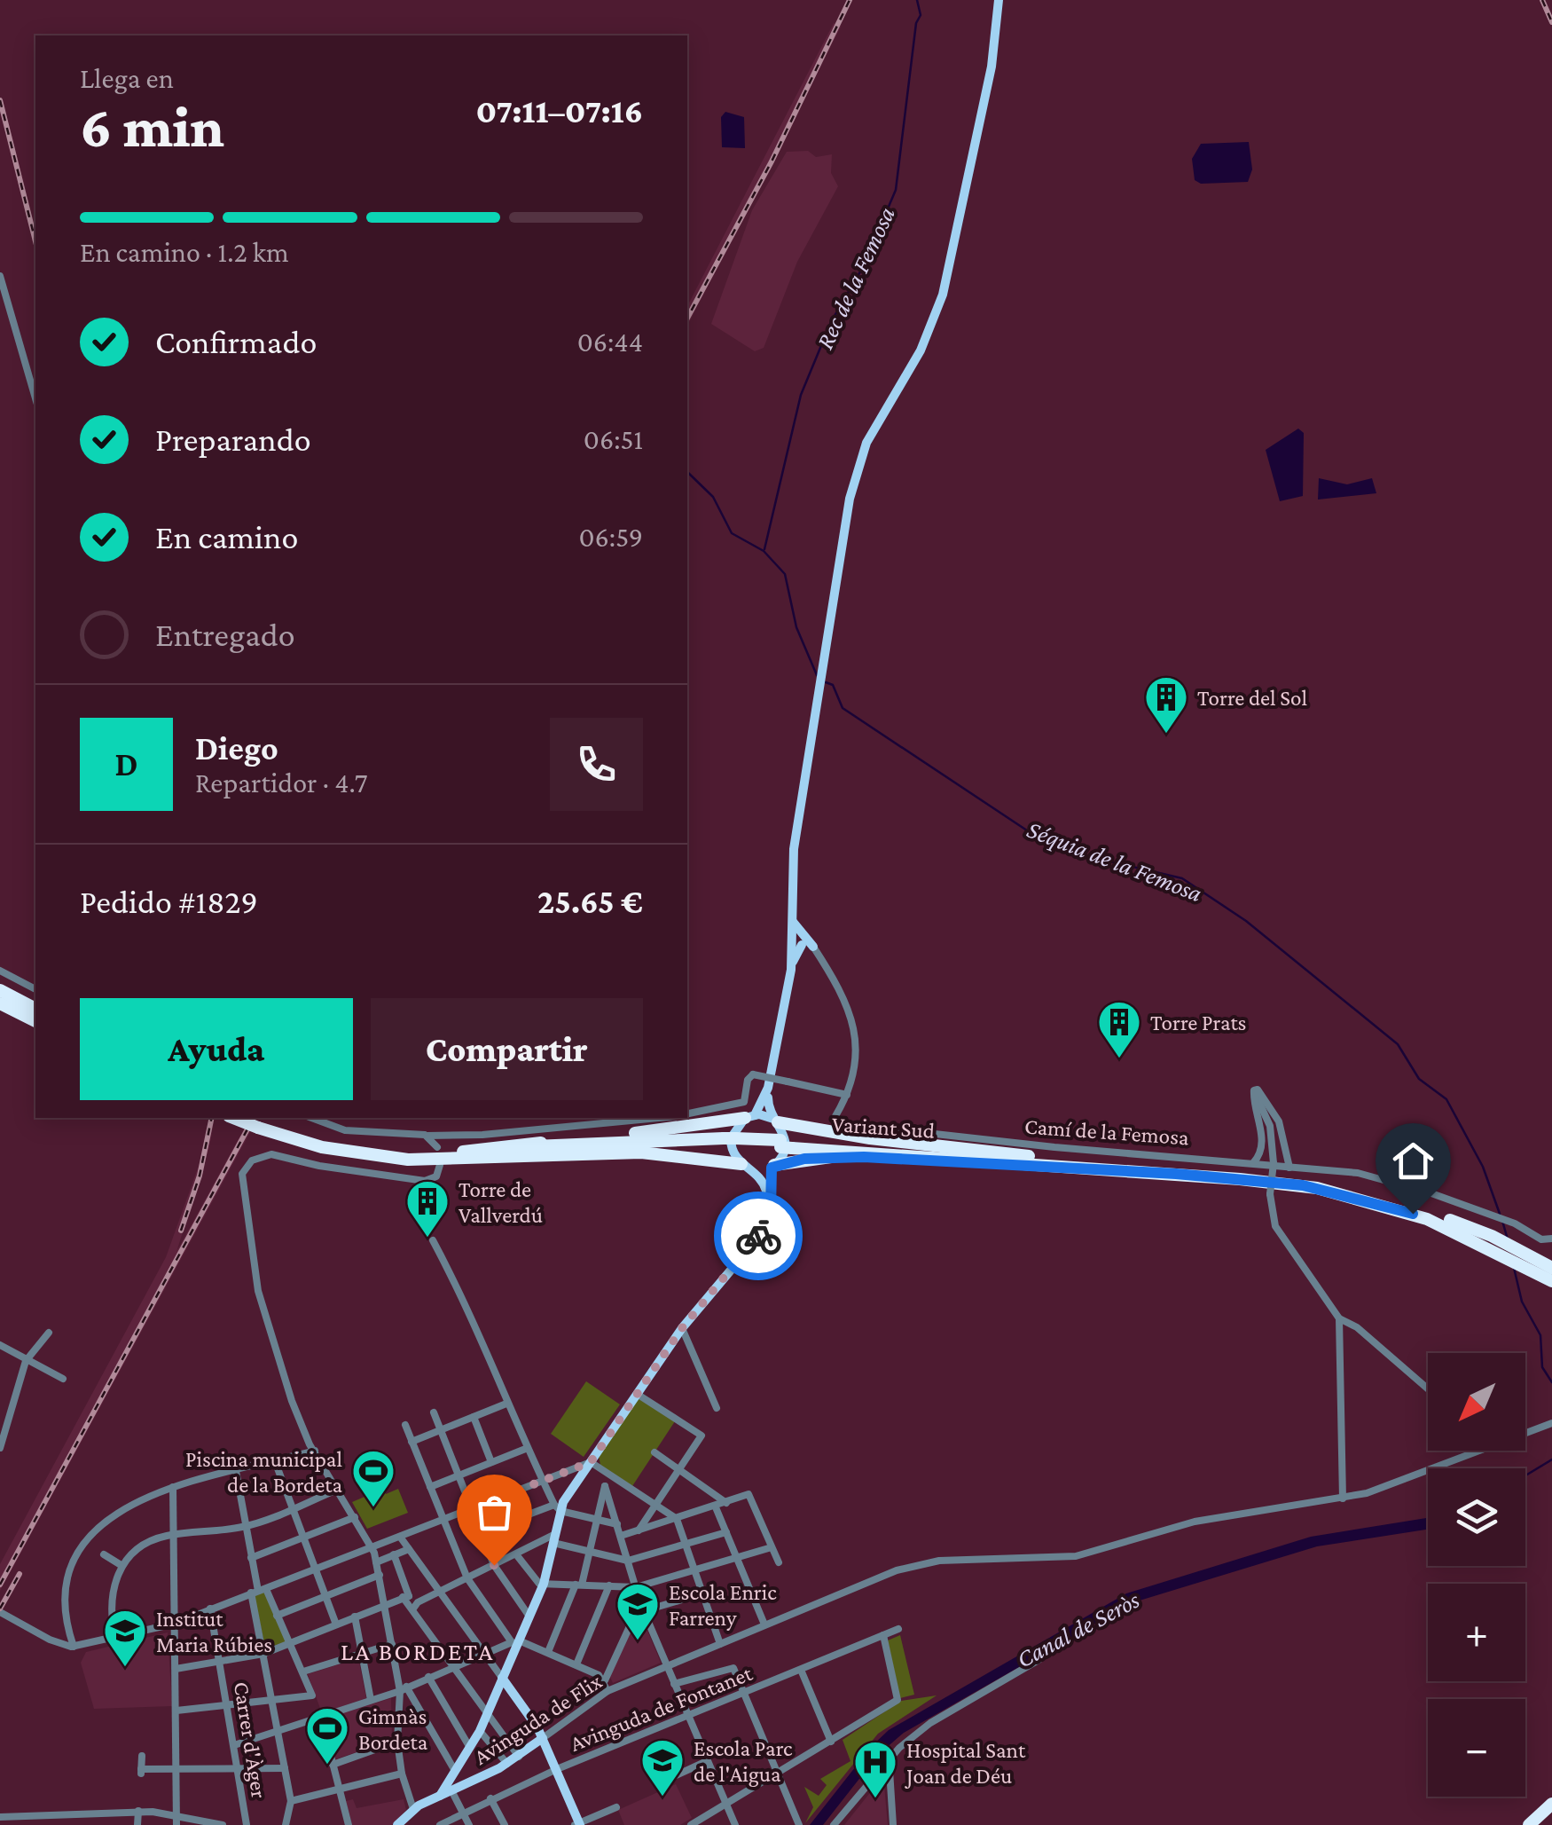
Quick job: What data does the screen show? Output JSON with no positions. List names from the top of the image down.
{
  "streets": {
    "highway": ["Variant Sud"],
    "main road": ["Avinguda de Flix"],
    "street": ["Camí de la Femosa", "Avinguda de Fontanet", "Carrer d'Àger"]
  },
  "districts": ["LA BORDETA"],
  "water": ["Rec de la Femosa", "Séquia de la Femosa", "Canal de Seròs"],
  "places": {
    "building": ["Torre del Sol", "Torre Prats", "Torre de Vallverdú"],
    "sports": ["Piscina municipal de la Bordeta", "Gimnàs Bordeta"],
    "school or university": ["Escola Enric Farreny", "Institut Maria Rúbies", "Escola Parc de l'Aigua"],
    "hospital": ["Hospital Sant Joan de Déu"]
  },
  "north": "bottom left",
  "page": {
    "heading": ["6 min", "Llega en", "07:11–07:16"],
    "panel": [
      "Diego",
      "Repartidor · 4.7",
      "Pedido #1829",
      "25.65 €"
    ],
    "bar": "En camino · 1.2 km",
    "list": [
      ["Confirmado", "06:44"],
      ["Preparando", "06:51"],
      ["En camino", "06:59"],
      "Entregado"
    ],
    "round": "D",
    "buttons": ["Ayuda", "Compartir"],
    "map_buttons": ["+", "−"]
  }
}
